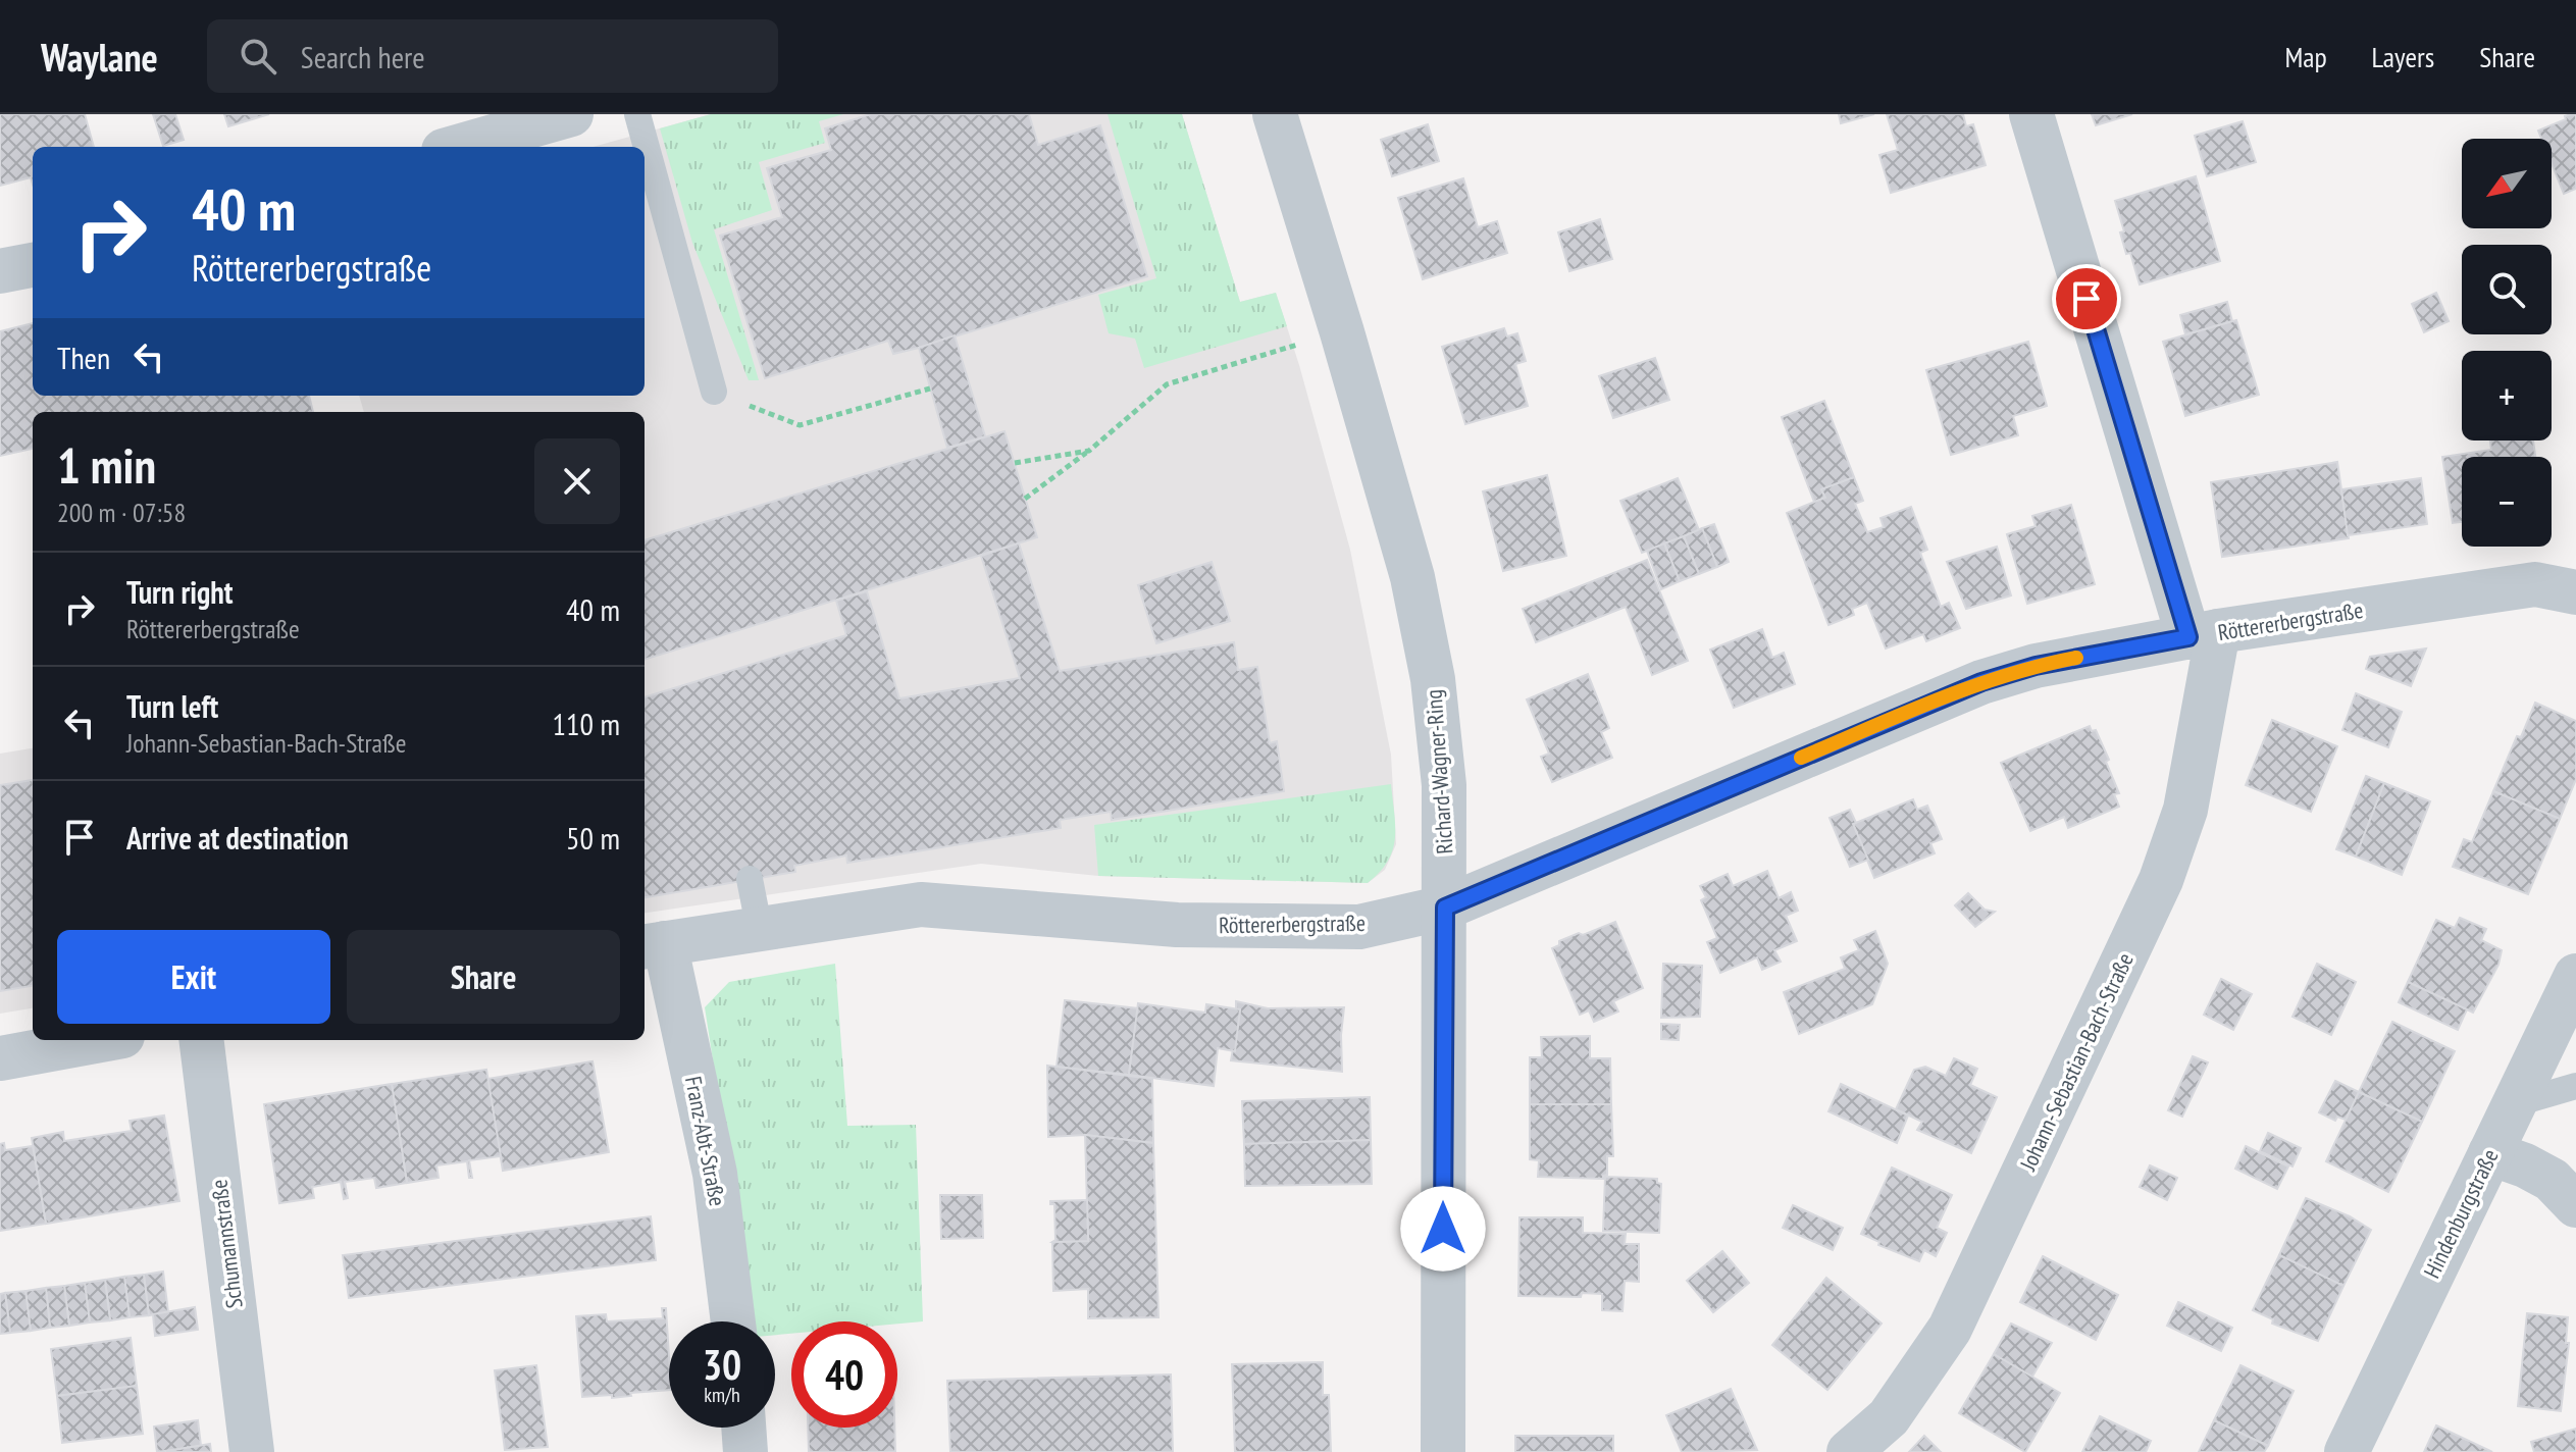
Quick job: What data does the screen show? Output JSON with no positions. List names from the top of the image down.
{
  "streets": {
    "street": [
      "Röttererbergstraße",
      "Richard-Wagner-Ring",
      "Johann-Sebastian-Bach-Straße",
      "Franz-Abt-Straße",
      "Hindenburgstraße",
      "Schumannstraße"
    ]
  },
  "crossings": [
    ["Röttererbergstraße", "Richard-Wagner-Ring"],
    ["Röttererbergstraße", "Johann-Sebastian-Bach-Straße"],
    ["Röttererbergstraße", "Franz-Abt-Straße"]
  ],
  "north": "bottom left",
  "page": {
    "header": "Waylane",
    "search": "Search here",
    "nav": ["Map", "Layers", "Share"],
    "map_buttons": ["+", "−"],
    "turn": ["40 m", "Röttererbergstraße"],
    "then": "Then",
    "heading": ["1 min", "200 m · 07:58"],
    "list": [
      {
        "name": "Turn right",
        "note": "Röttererbergstraße",
        "value": "40 m"
      },
      {
        "name": "Turn left",
        "note": "Johann-Sebastian-Bach-Straße",
        "value": "110 m"
      },
      {
        "name": "Arrive at destination",
        "value": "50 m"
      }
    ],
    "buttons": ["Exit", "Share"],
    "speed": "30 km/h",
    "limit": "40"
  }
}
